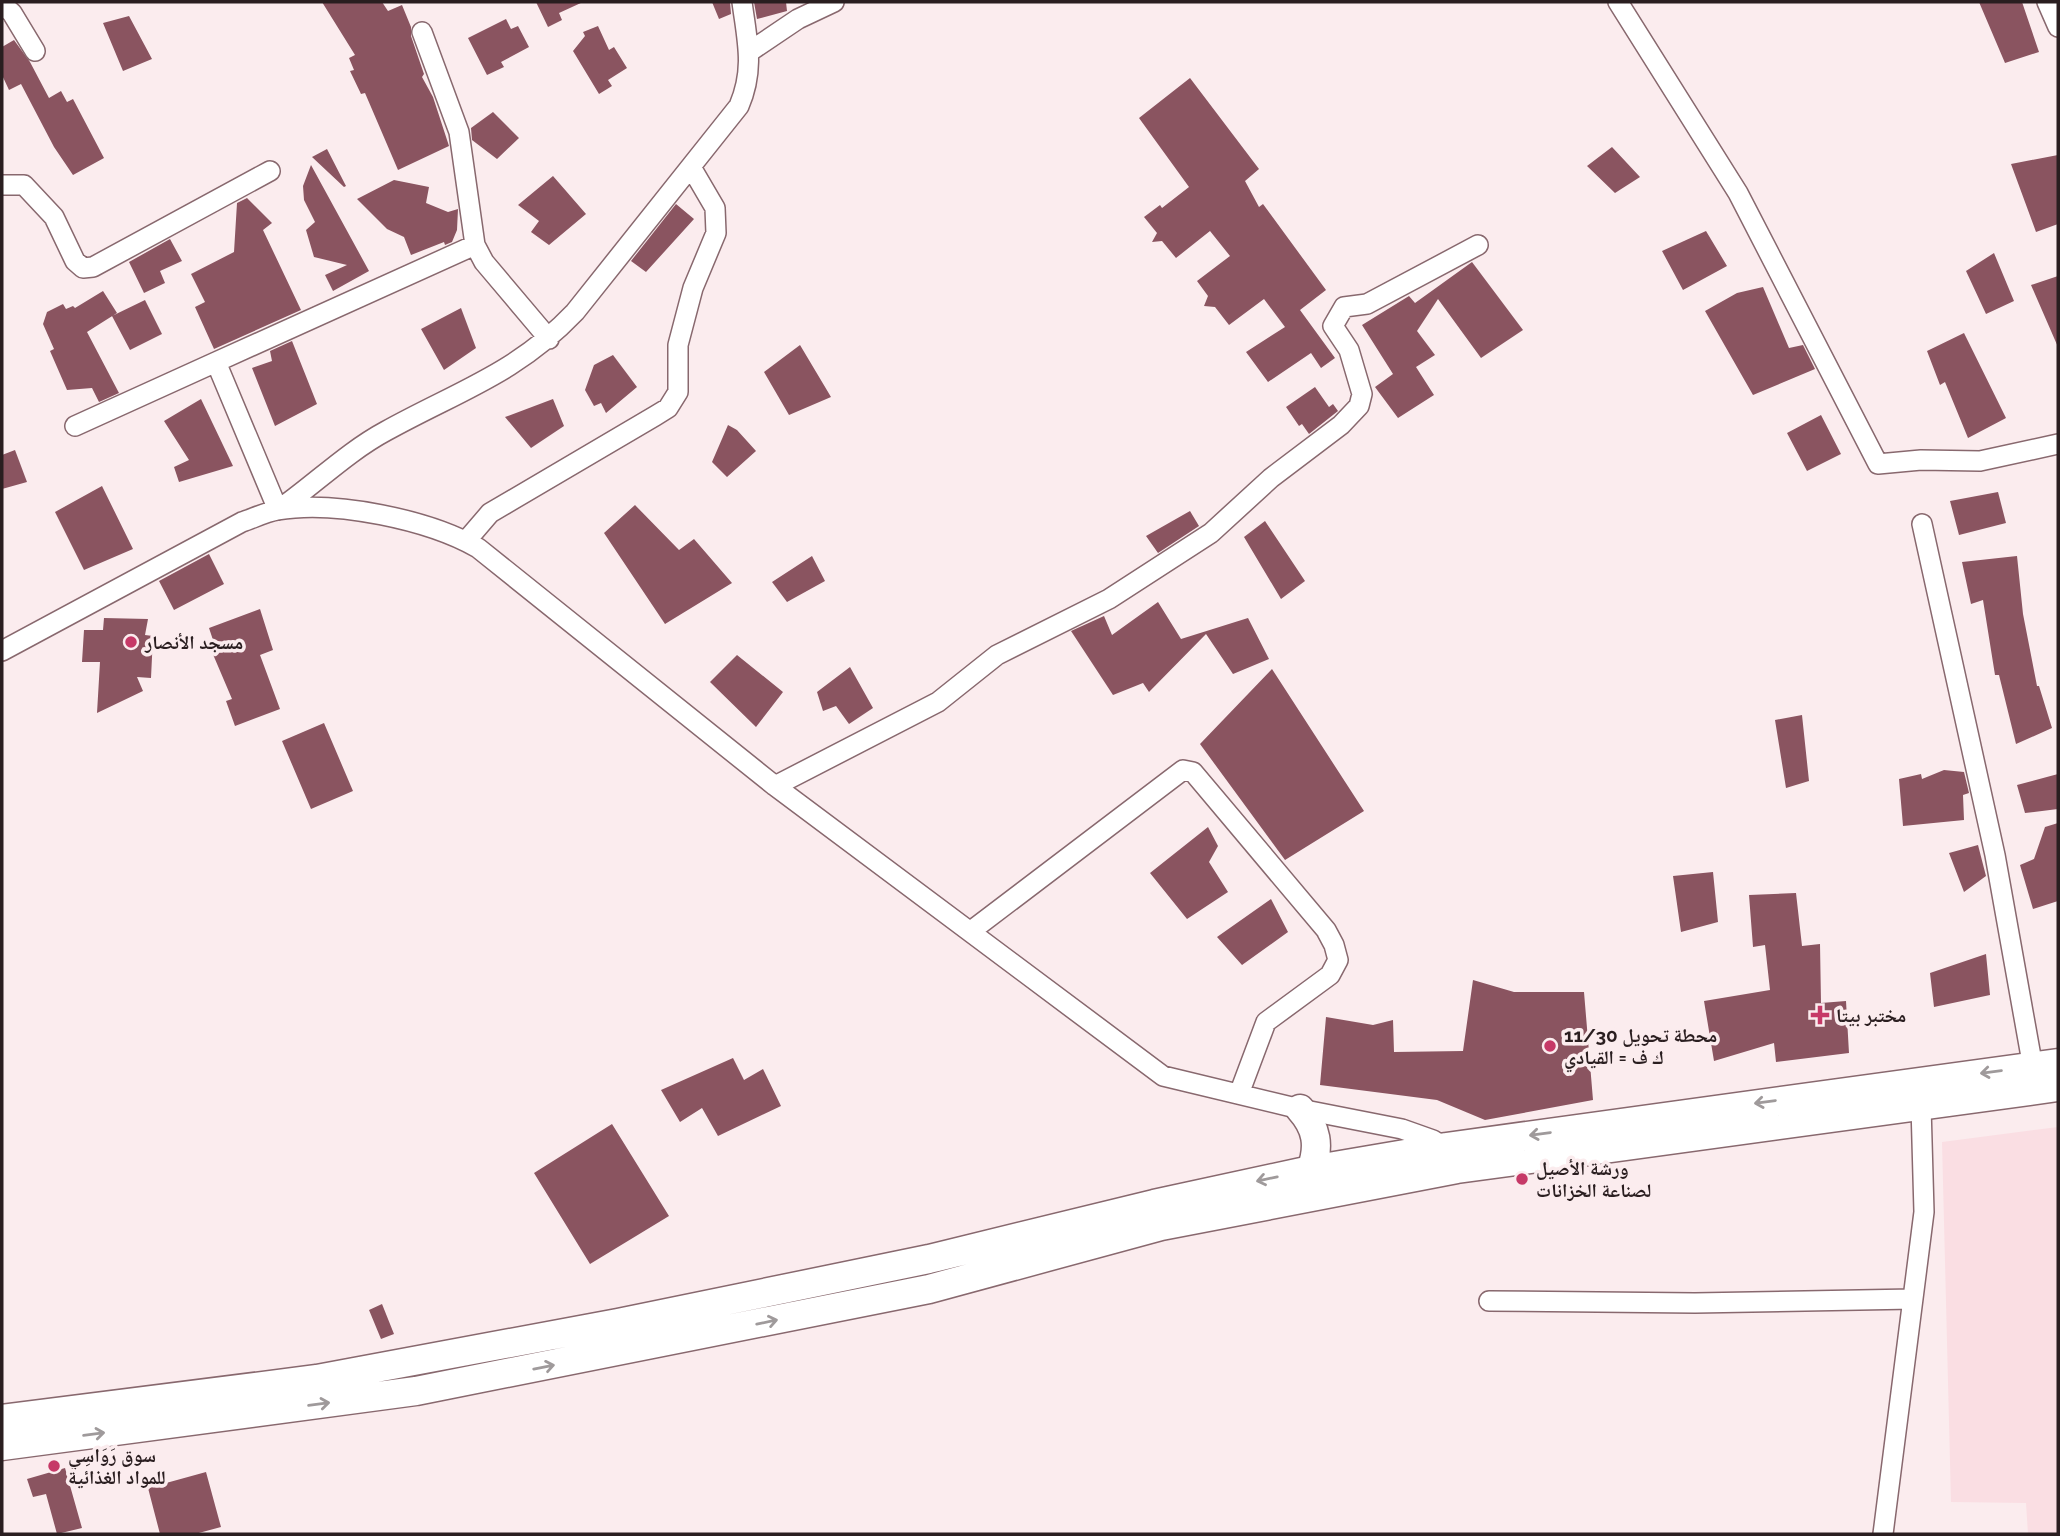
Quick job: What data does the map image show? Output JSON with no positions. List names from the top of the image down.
{
  "places": {
    "other": [
      "مسجد الأنصار",
      "محطة تحويل 11/30 ك ف = القيادي",
      "ورشة الأصيل لصناعة الخزانات",
      "سوق رَوَاسِي للمواد الغذائية"
    ],
    "health": ["مختبر بيتا"]
  }
}
